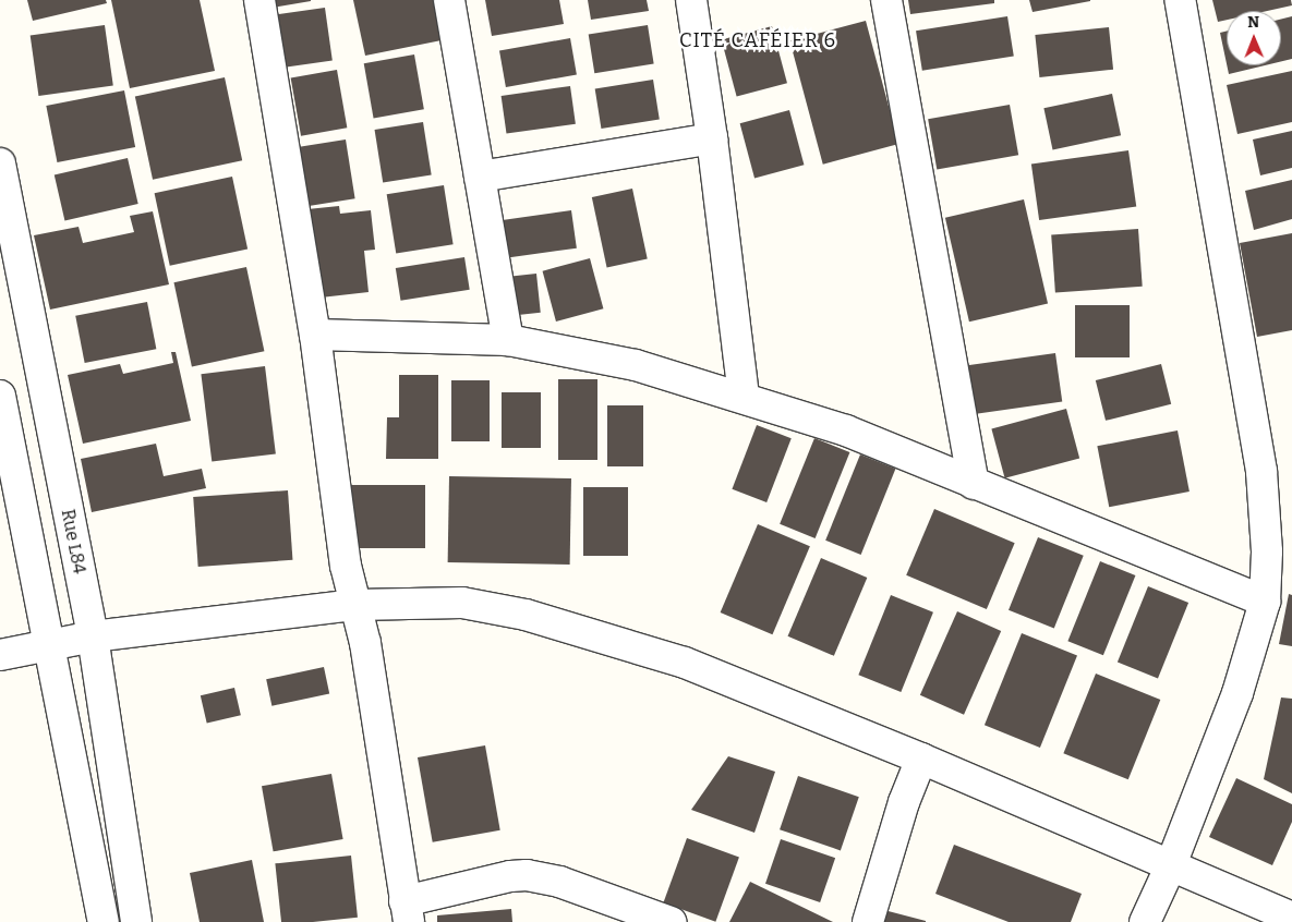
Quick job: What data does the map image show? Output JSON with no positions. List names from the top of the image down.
{
  "streets": {
    "street": ["Rue L84"]
  },
  "districts": ["CITÉ CAFÉIER 6"],
  "north": "top"
}
